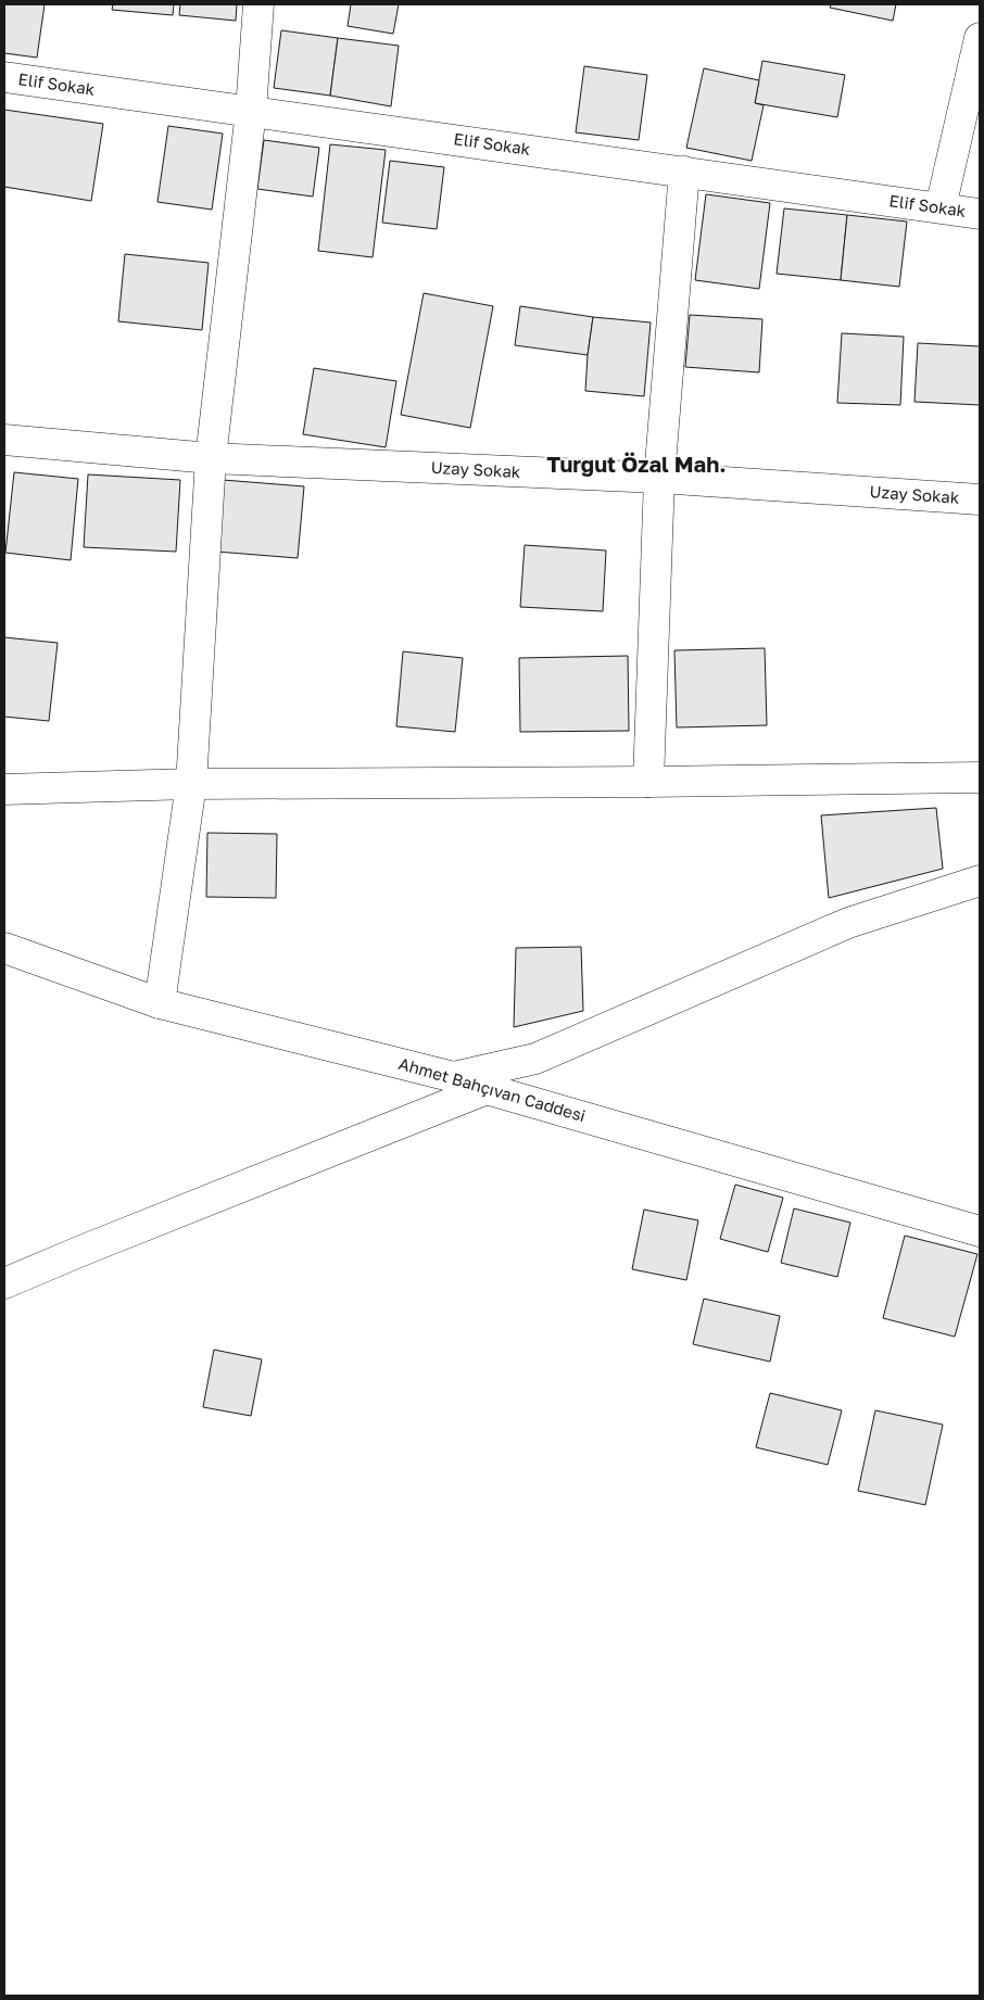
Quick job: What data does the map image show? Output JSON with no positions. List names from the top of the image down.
{
  "streets": {
    "street": ["Elif Sokak", "Uzay Sokak", "Ahmet Bahçıvan Caddesi"]
  },
  "districts": ["Turgut Özal Mah."]
}
